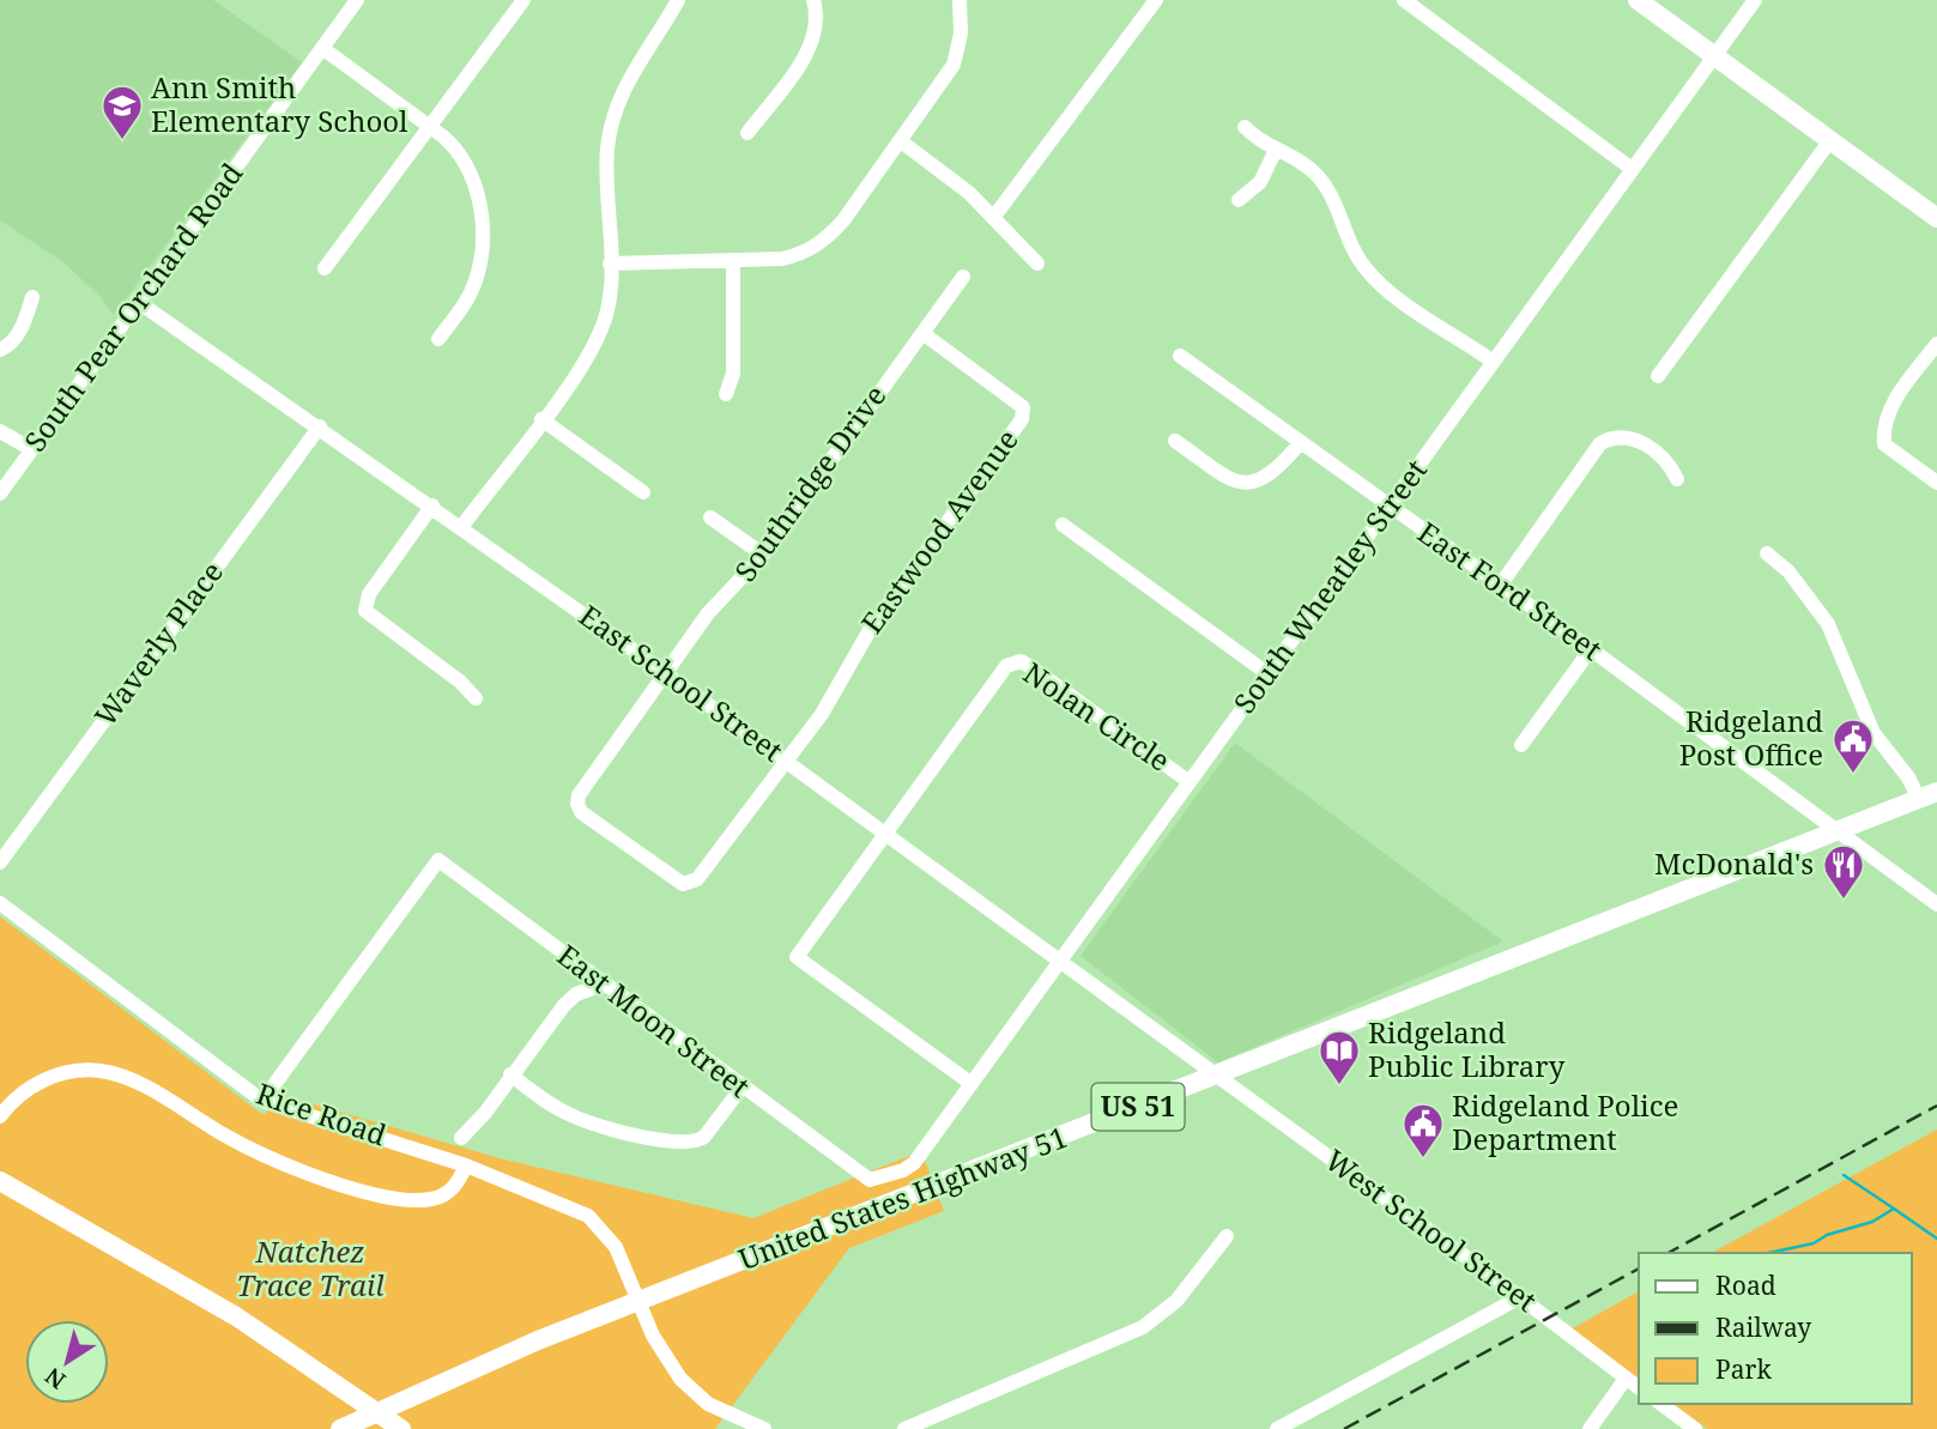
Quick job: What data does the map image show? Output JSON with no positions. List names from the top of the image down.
{
  "streets": {
    "main road": ["US 51", "United States Highway 51"],
    "street": [
      "South Pear Orchard Road",
      "Southridge Drive",
      "Eastwood Avenue",
      "South Wheatley Street",
      "East Ford Street",
      "Waverly Place",
      "East School Street",
      "Nolan Circle",
      "East Moon Street",
      "Rice Road",
      "West School Street"
    ]
  },
  "crossings": [
    ["South Pear Orchard Road", "East School Street"],
    ["Southridge Drive", "Eastwood Avenue"],
    ["Southridge Drive", "East School Street"],
    ["Eastwood Avenue", "East School Street"],
    ["South Wheatley Street", "East Ford Street"],
    ["South Wheatley Street", "East School Street"],
    ["South Wheatley Street", "Nolan Circle"],
    ["South Wheatley Street", "East Moon Street"],
    ["East Ford Street", "United States Highway 51"],
    ["Waverly Place", "East School Street"],
    ["East School Street", "Nolan Circle"],
    ["East School Street", "United States Highway 51"],
    ["East School Street", "West School Street"],
    ["East Moon Street", "Rice Road"],
    ["Rice Road", "United States Highway 51"],
    ["United States Highway 51", "West School Street"]
  ],
  "parks": ["Natchez Trace Trail"],
  "places": {
    "school or university": ["Ann Smith Elementary School"],
    "public building": ["Ridgeland Post Office", "Ridgeland Police Department"],
    "restaurant": ["McDonald's"],
    "library": ["Ridgeland Public Library"]
  },
  "legend": ["Road", "Railway", "Park"],
  "north": "bottom left"
}
